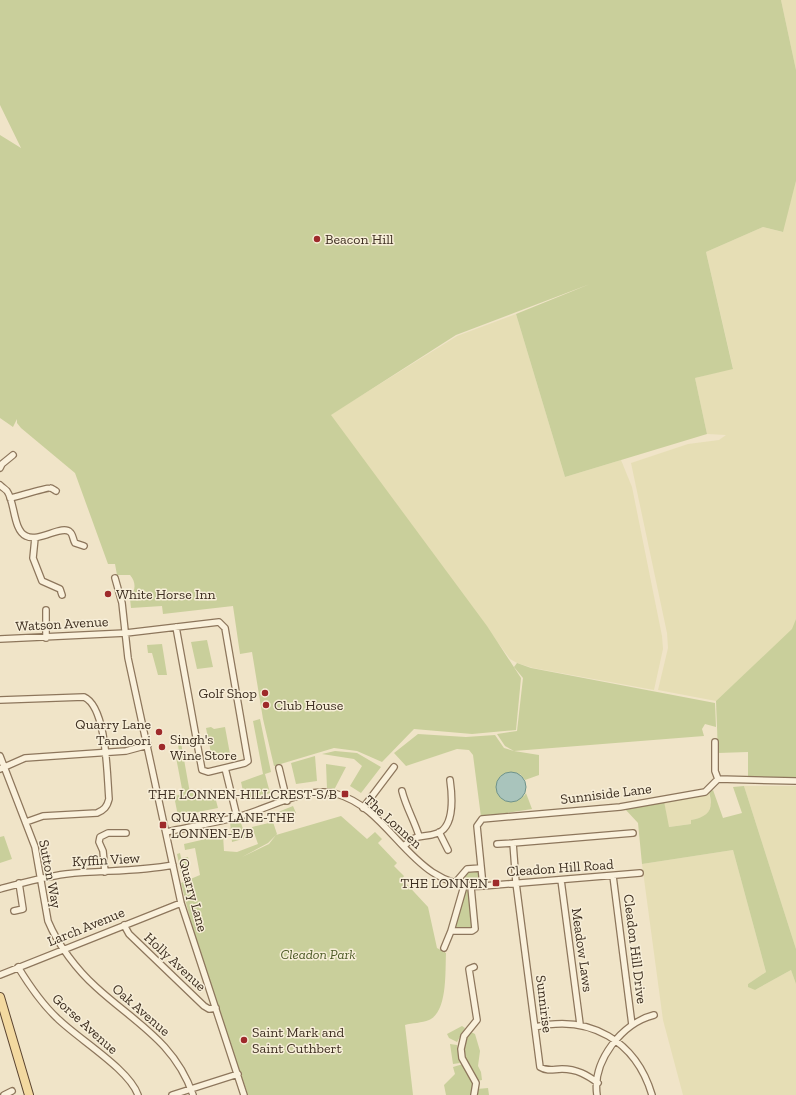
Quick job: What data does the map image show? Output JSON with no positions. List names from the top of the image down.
{
  "streets": {
    "street": [
      "Watson Avenue",
      "Sunniside Lane",
      "The Lonnen",
      "Kyffin View",
      "Cleadon Hill Road",
      "Sutton Way",
      "Quarry Lane",
      "Larch Avenue",
      "Cleadon Hill Drive",
      "Meadow Laws",
      "Holly Avenue",
      "Sunnirise",
      "Oak Avenue",
      "Gorse Avenue"
    ]
  },
  "crossings": [
    ["Watson Avenue", "Quarry Lane"],
    ["Sunniside Lane", "The Lonnen"],
    ["Sunniside Lane", "Cleadon Hill Road"],
    ["The Lonnen", "Cleadon Hill Road"],
    ["The Lonnen", "Quarry Lane"],
    ["Kyffin View", "Sutton Way"],
    ["Kyffin View", "Quarry Lane"],
    ["Cleadon Hill Road", "Cleadon Hill Drive"],
    ["Cleadon Hill Road", "Meadow Laws"],
    ["Cleadon Hill Road", "Sunnirise"],
    ["Sutton Way", "Larch Avenue"],
    ["Sutton Way", "Oak Avenue"],
    ["Quarry Lane", "Larch Avenue"],
    ["Quarry Lane", "Holly Avenue"],
    ["Larch Avenue", "Holly Avenue"],
    ["Larch Avenue", "Oak Avenue"],
    ["Larch Avenue", "Gorse Avenue"]
  ],
  "parks": ["Cleadon Park"],
  "places": {
    "other": [
      "Beacon Hill",
      "White Horse Inn",
      "Golf Shop",
      "Club House",
      "Quarry Lane Tandoori",
      "Singh's Wine Store",
      "Saint Mark and Saint Cuthbert"
    ],
    "transit": ["THE LONNEN-HILLCREST-S/B", "QUARRY LANE-THE LONNEN-E/B", "THE LONNEN"]
  }
}
